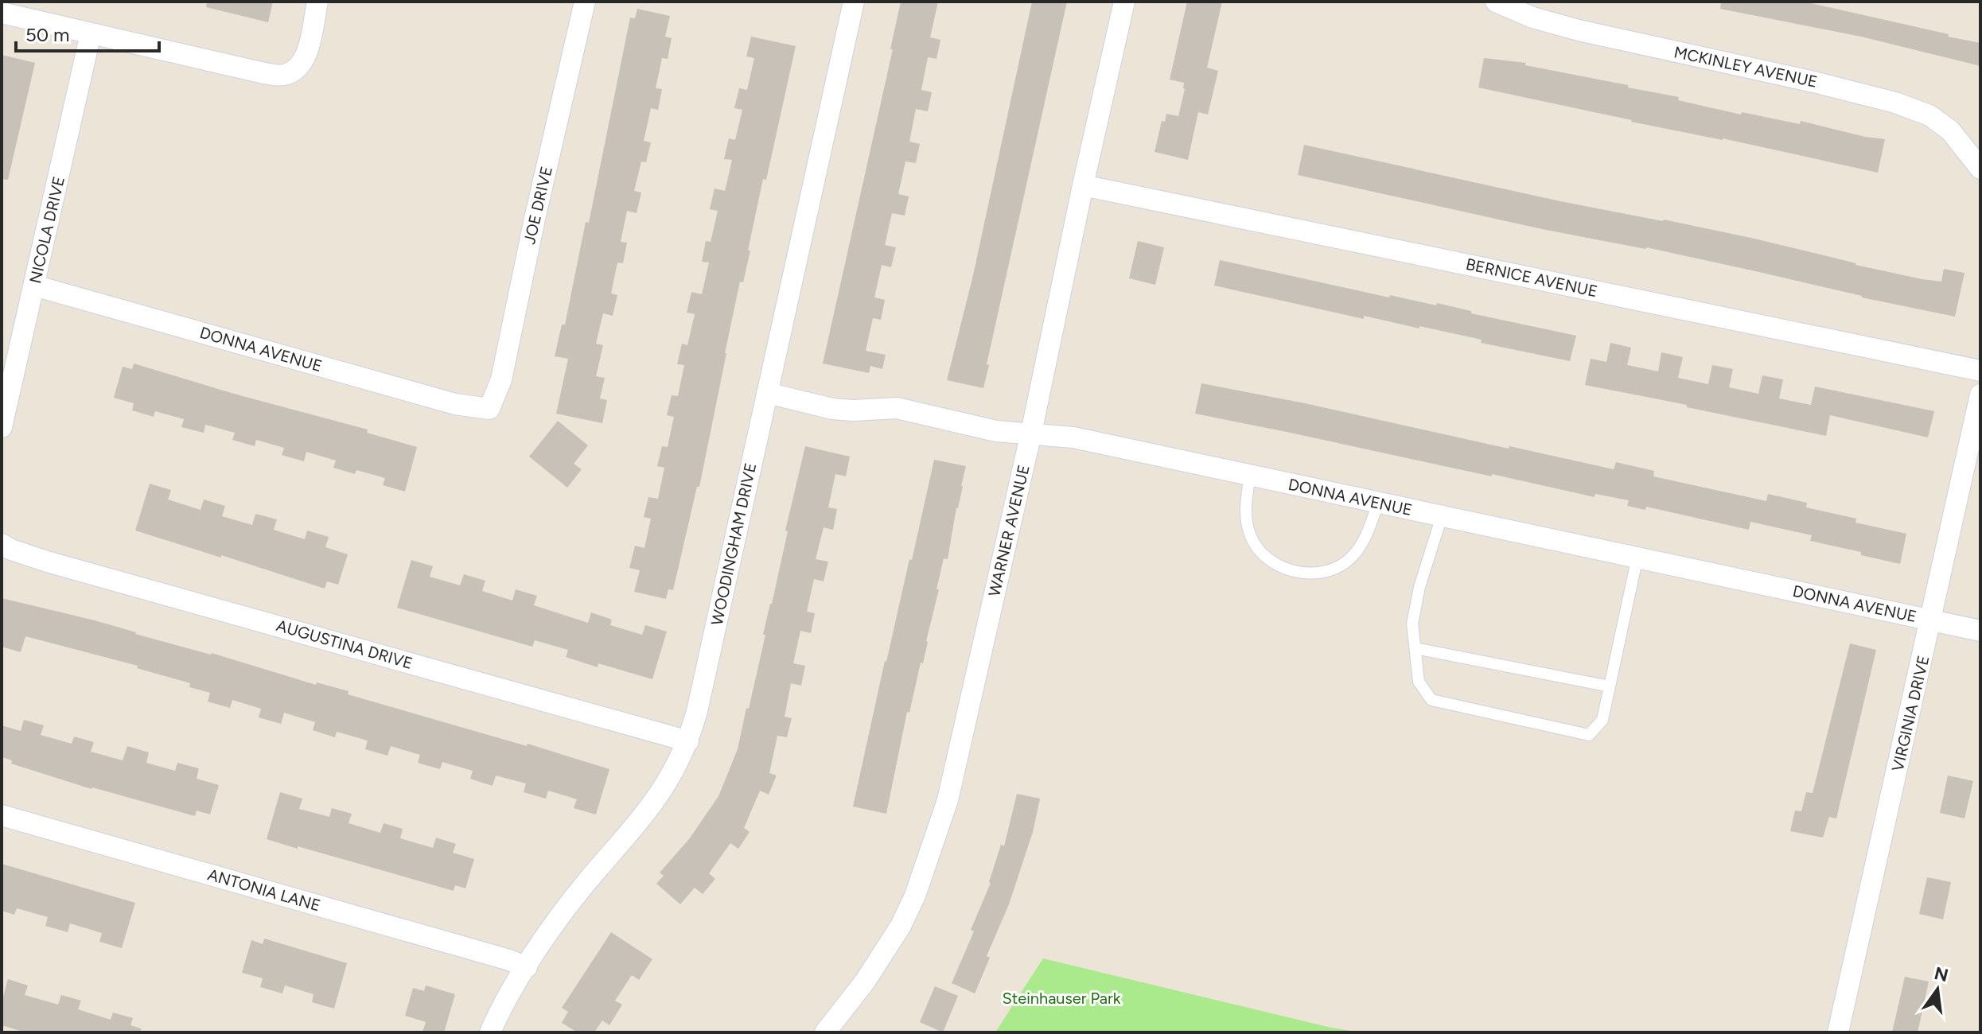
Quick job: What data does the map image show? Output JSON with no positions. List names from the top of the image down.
{
  "streets": {
    "street": [
      "MCKINLEY AVENUE",
      "JOE DRIVE",
      "NICOLA DRIVE",
      "BERNICE AVENUE",
      "DONNA AVENUE",
      "WARNER AVENUE",
      "WOODINGHAM DRIVE",
      "AUGUSTINA DRIVE",
      "VIRGINIA DRIVE",
      "ANTONIA LANE"
    ]
  },
  "crossings": [
    ["JOE DRIVE", "DONNA AVENUE"],
    ["NICOLA DRIVE", "DONNA AVENUE"],
    ["BERNICE AVENUE", "WARNER AVENUE"],
    ["DONNA AVENUE", "WARNER AVENUE"],
    ["DONNA AVENUE", "WOODINGHAM DRIVE"],
    ["DONNA AVENUE", "VIRGINIA DRIVE"],
    ["WOODINGHAM DRIVE", "AUGUSTINA DRIVE"],
    ["WOODINGHAM DRIVE", "ANTONIA LANE"]
  ],
  "parks": ["Steinhauser Park"],
  "scale_bar": "50 m",
  "north": "top"
}
